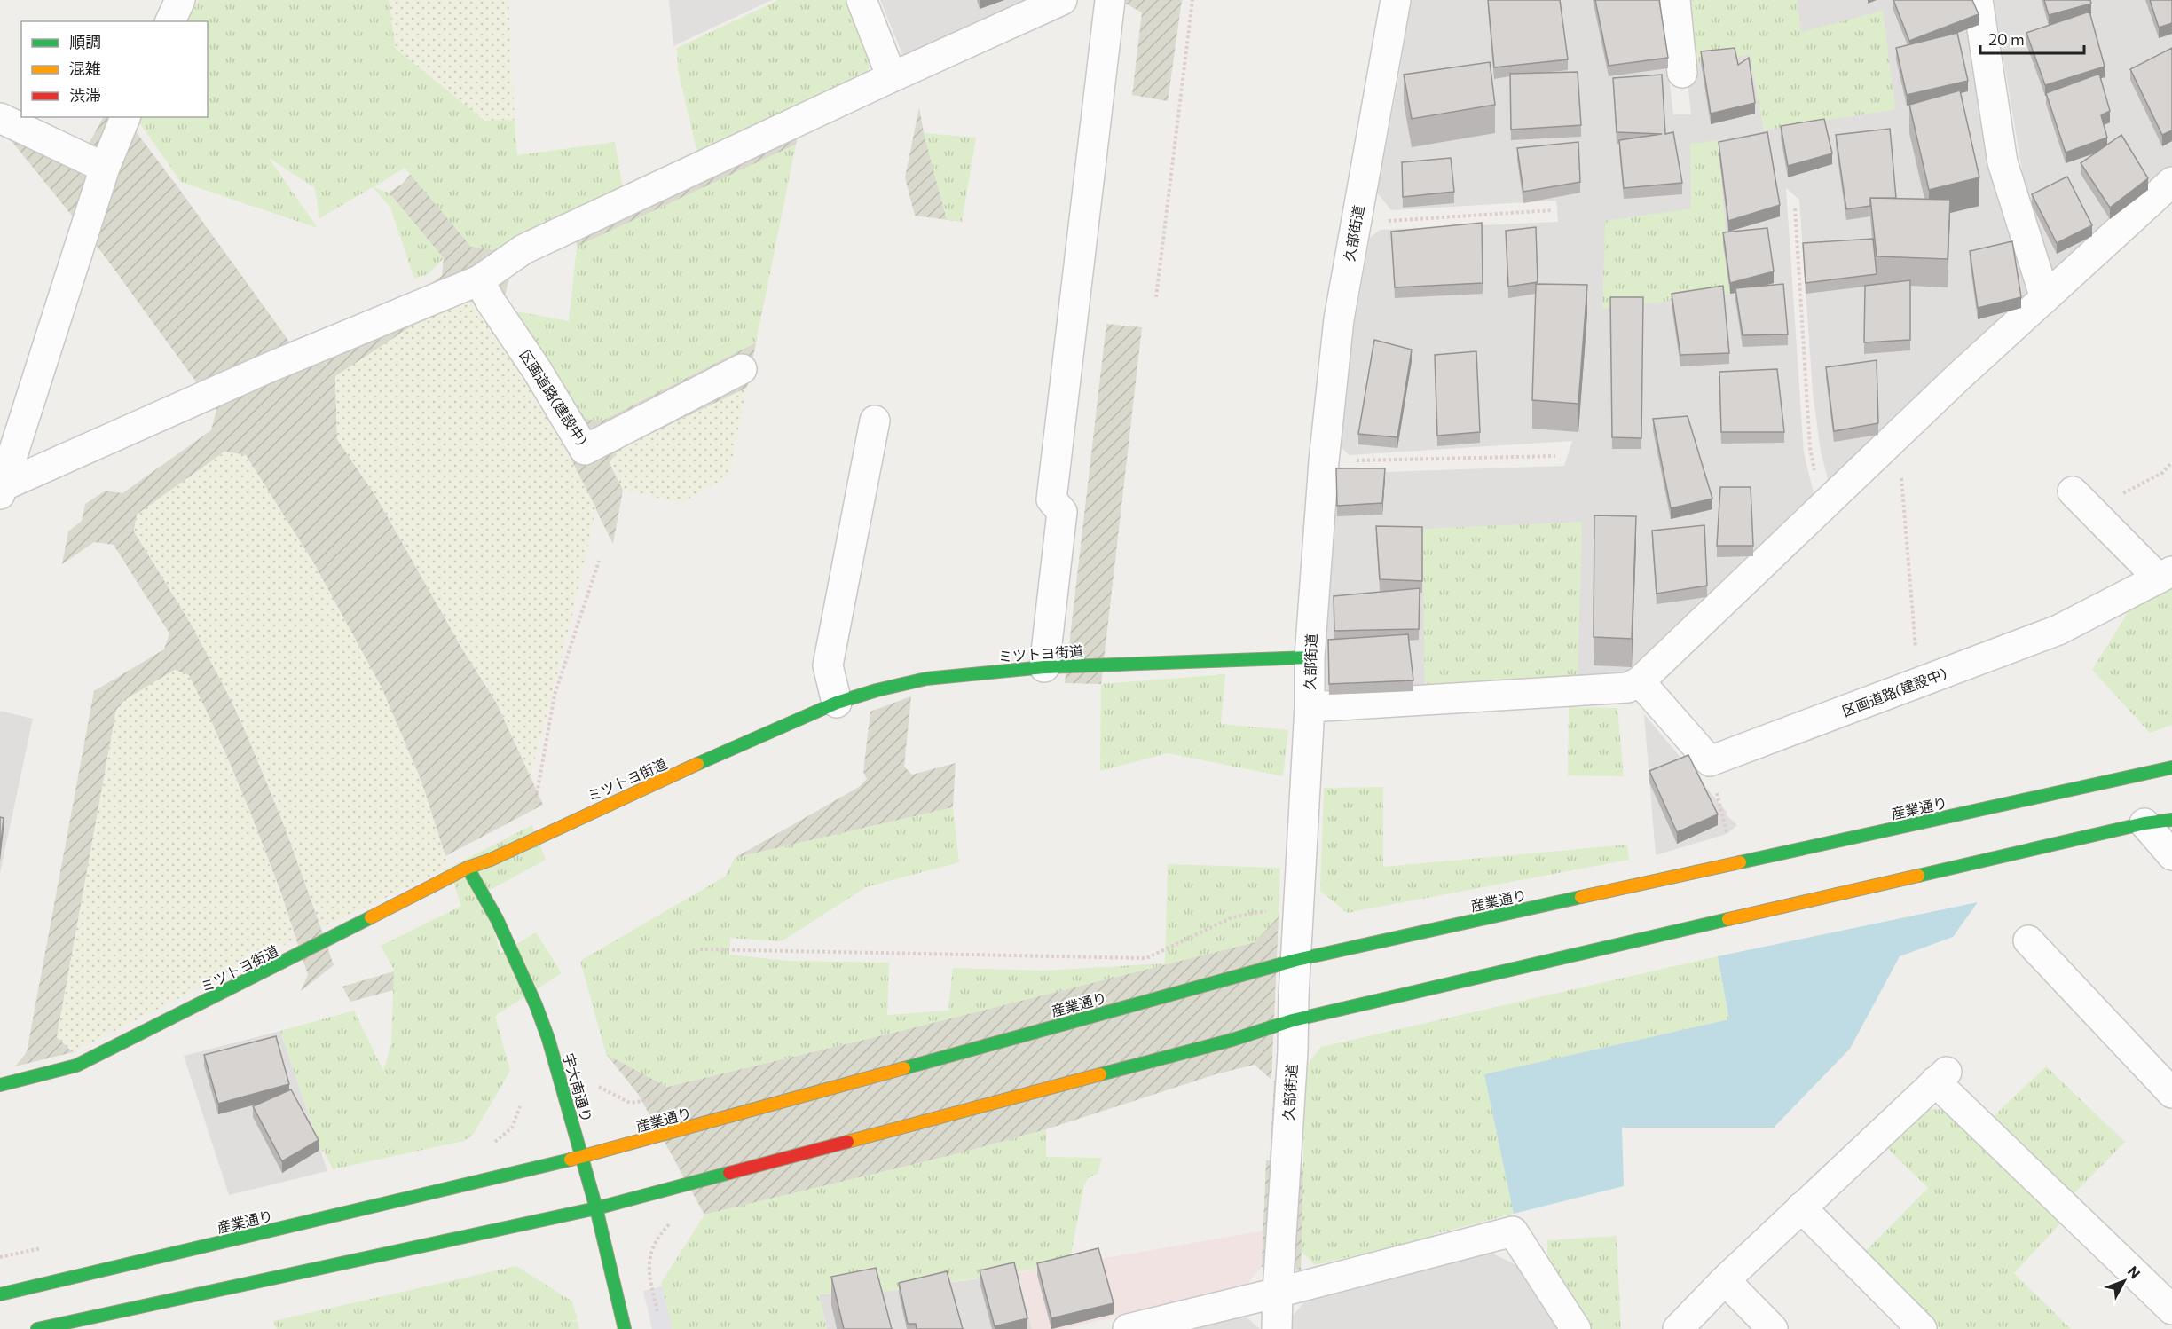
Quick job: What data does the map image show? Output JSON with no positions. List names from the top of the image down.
{
  "streets": {
    "street": [
      "久部街道",
      "区画道路(建設中)",
      "ミツトヨ街道",
      "産業通り",
      "宇大南通り"
    ]
  },
  "crossings": [
    ["久部街道", "ミツトヨ街道"],
    ["久部街道", "産業通り"],
    ["ミツトヨ街道", "宇大南通り"],
    ["産業通り", "宇大南通り"]
  ],
  "legend": ["順調", "混雑", "渋滞"],
  "scale_bar": "20 m",
  "north": "top right"
}
